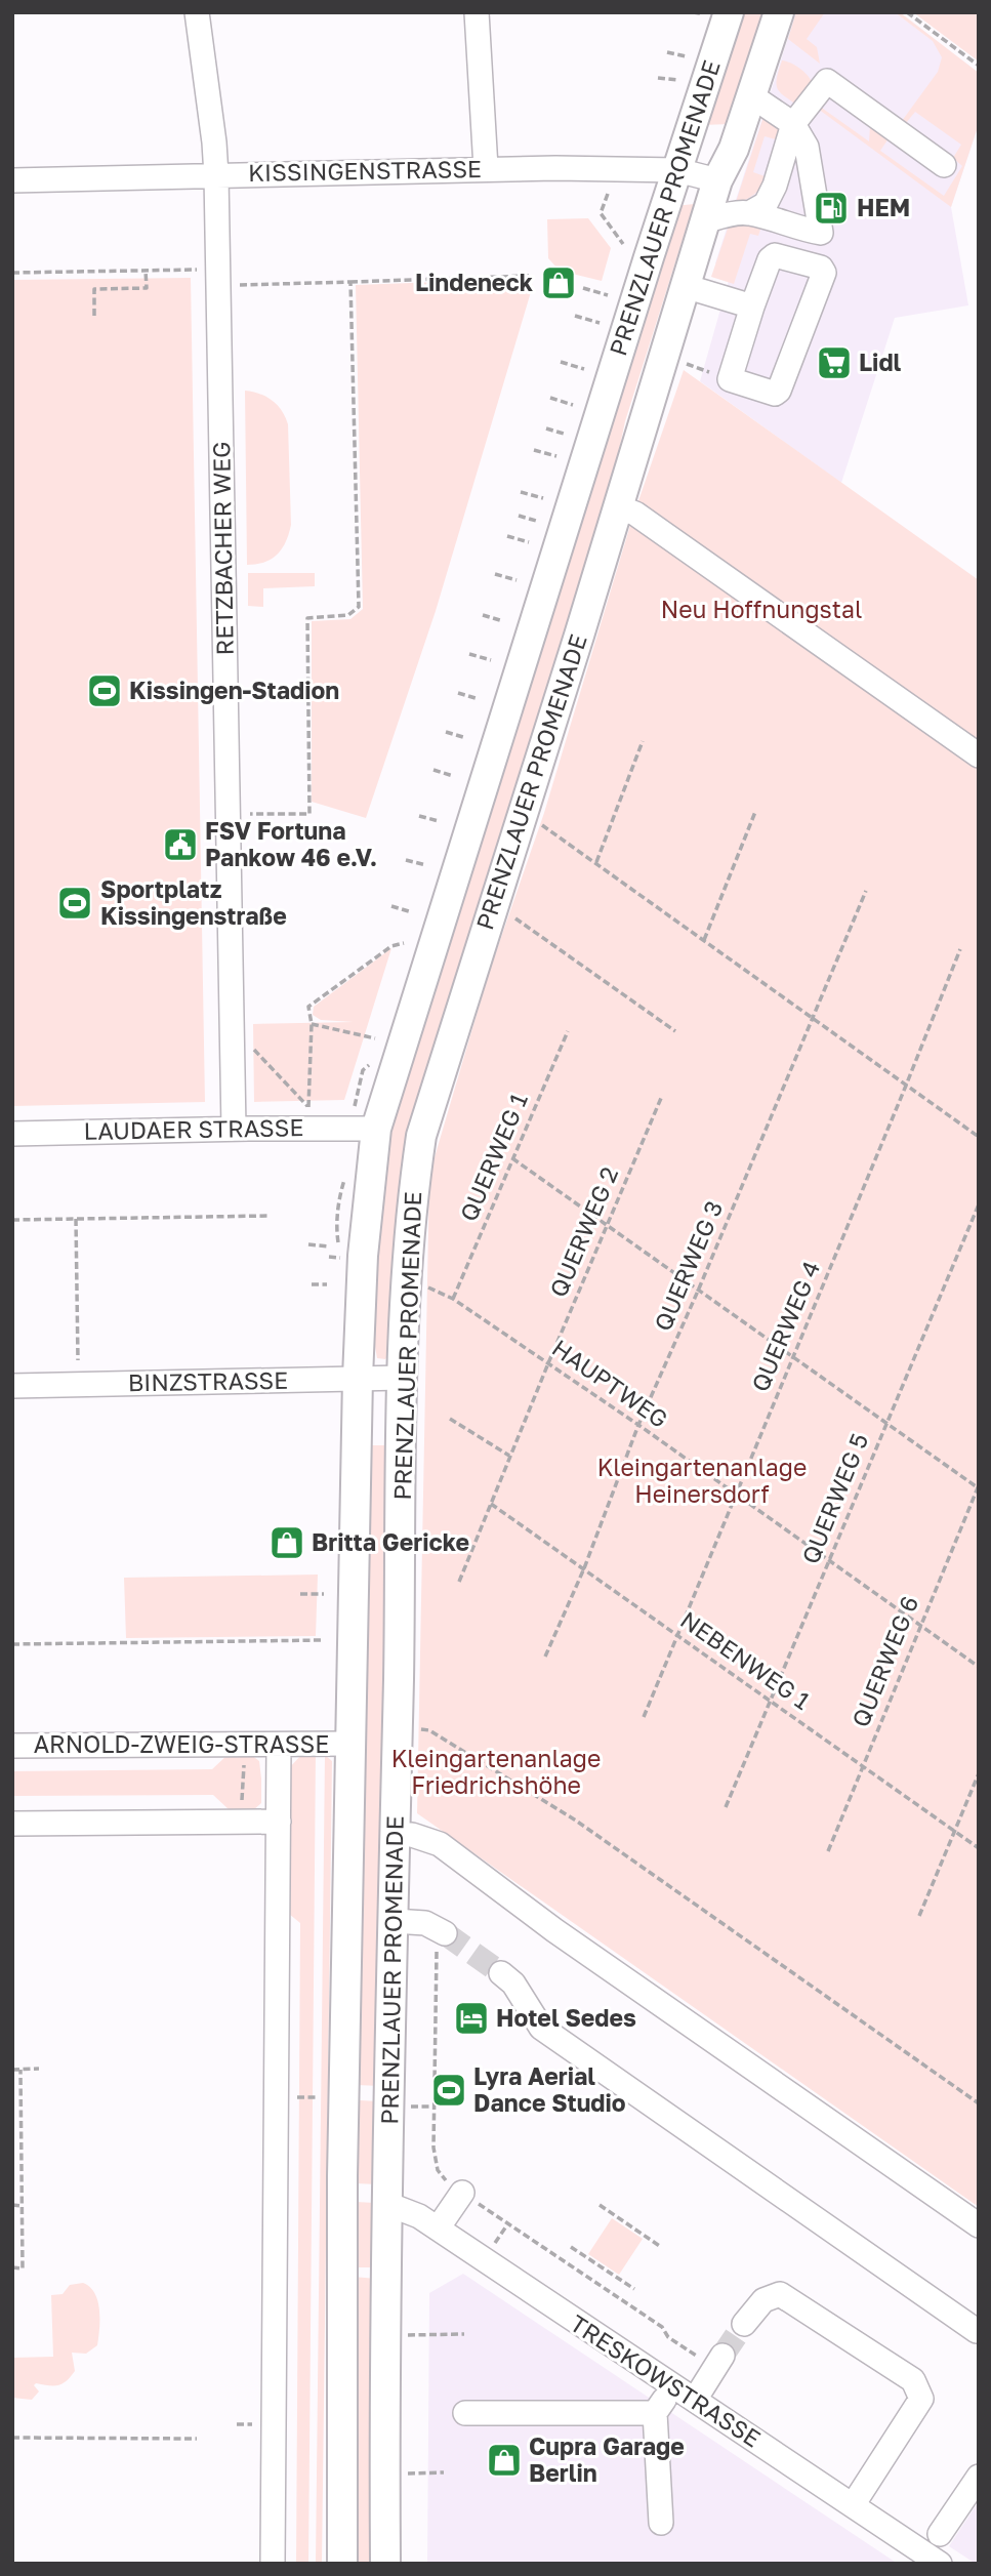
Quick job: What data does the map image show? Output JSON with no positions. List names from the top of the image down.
{
  "streets": {
    "main road": ["PRENZLAUER PROMENADE"],
    "street": [
      "KISSINGENSTRASSE",
      "RETZBACHER WEG",
      "LAUDAER STRASSE",
      "BINZSTRASSE",
      "ARNOLD-ZWEIG-STRASSE",
      "TRESKOWSTRASSE"
    ],
    "path": [
      "QUERWEG 1",
      "QUERWEG 2",
      "QUERWEG 3",
      "QUERWEG 4",
      "HAUPTWEG",
      "QUERWEG 5",
      "NEBENWEG 1",
      "QUERWEG 6"
    ]
  },
  "crossings": [
    ["KISSINGENSTRASSE", "PRENZLAUER PROMENADE"],
    ["KISSINGENSTRASSE", "RETZBACHER WEG"],
    ["PRENZLAUER PROMENADE", "LAUDAER STRASSE"],
    ["PRENZLAUER PROMENADE", "BINZSTRASSE"],
    ["PRENZLAUER PROMENADE", "ARNOLD-ZWEIG-STRASSE"],
    ["PRENZLAUER PROMENADE", "TRESKOWSTRASSE"],
    ["RETZBACHER WEG", "LAUDAER STRASSE"],
    ["QUERWEG 1", "HAUPTWEG"],
    ["QUERWEG 2", "HAUPTWEG"],
    ["QUERWEG 2", "NEBENWEG 1"],
    ["QUERWEG 3", "HAUPTWEG"],
    ["QUERWEG 3", "NEBENWEG 1"],
    ["QUERWEG 4", "HAUPTWEG"],
    ["QUERWEG 4", "NEBENWEG 1"],
    ["HAUPTWEG", "QUERWEG 5"],
    ["HAUPTWEG", "QUERWEG 6"],
    ["QUERWEG 5", "NEBENWEG 1"],
    ["NEBENWEG 1", "QUERWEG 6"]
  ],
  "parks": ["Neu Hoffnungstal", "Kleingartenanlage Heinersdorf", "Kleingartenanlage Friedrichshöhe"],
  "places": {
    "fuel station": ["HEM"],
    "shop": ["Lindeneck", "Britta Gericke", "Cupra Garage Berlin"],
    "supermarket": ["Lidl"],
    "sports": ["Kissingen-Stadion", "Sportplatz Kissingenstraße", "Lyra Aerial Dance Studio"],
    "public building": ["FSV Fortuna Pankow 46 e.V."],
    "hotel": ["Hotel Sedes"]
  }
}
